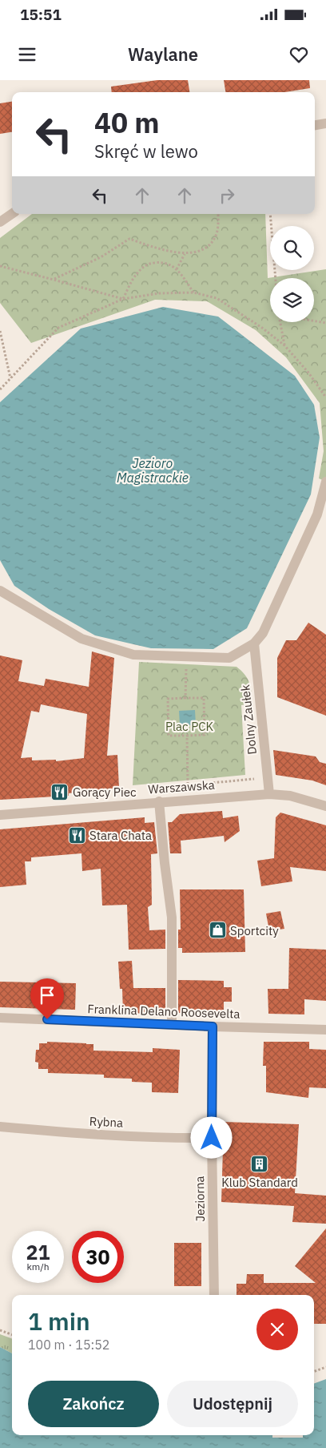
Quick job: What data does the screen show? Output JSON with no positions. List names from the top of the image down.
{
  "streets": {
    "street": [
      "Dolny Zaułek",
      "Warszawska",
      "Franklina Delano Roosevelta",
      "Rybna",
      "Jeziorna"
    ]
  },
  "crossings": [
    ["Dolny Zaułek", "Warszawska"],
    ["Franklina Delano Roosevelta", "Jeziorna"],
    ["Rybna", "Jeziorna"]
  ],
  "water": ["Jezioro Magistrackie"],
  "parks": ["Plac PCK"],
  "places": {
    "restaurant": ["Gorący Piec", "Stara Chata"],
    "shop": ["Sportcity"],
    "building": ["Klub Standard"]
  },
  "page": {
    "status": "15:51",
    "header": "Waylane",
    "turn": ["40 m", "Skręć w lewo"],
    "speed": "21 km/h",
    "limit": "30",
    "heading": ["1 min", "100 m · 15:52"],
    "buttons": ["Zakończ", "Udostępnij"]
  }
}
